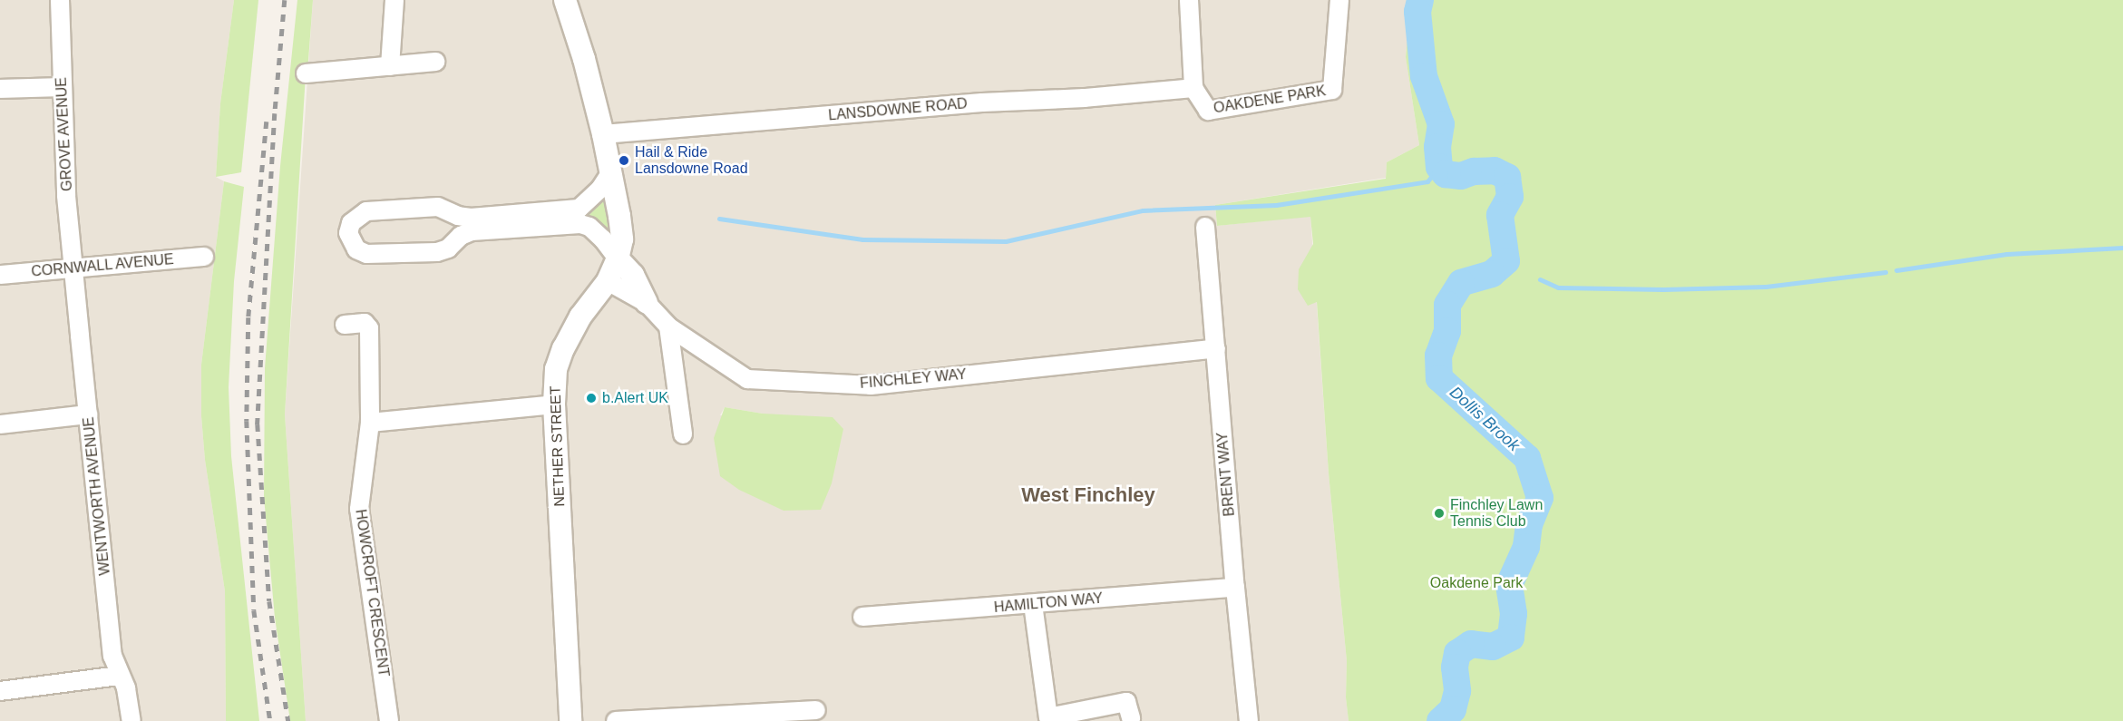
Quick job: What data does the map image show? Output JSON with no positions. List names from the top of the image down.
{
  "streets": {
    "street": [
      "OAKDENE PARK",
      "LANSDOWNE ROAD",
      "GROVE AVENUE",
      "CORNWALL AVENUE",
      "FINCHLEY WAY",
      "NETHER STREET",
      "BRENT WAY",
      "WENTWORTH AVENUE",
      "HOWCROFT CRESCENT",
      "HAMILTON WAY"
    ]
  },
  "crossings": [
    ["OAKDENE PARK", "LANSDOWNE ROAD"],
    ["LANSDOWNE ROAD", "NETHER STREET"],
    ["GROVE AVENUE", "CORNWALL AVENUE"],
    ["GROVE AVENUE", "WENTWORTH AVENUE"],
    ["CORNWALL AVENUE", "WENTWORTH AVENUE"],
    ["FINCHLEY WAY", "NETHER STREET"],
    ["FINCHLEY WAY", "BRENT WAY"],
    ["BRENT WAY", "HAMILTON WAY"]
  ],
  "districts": ["West Finchley"],
  "water": ["Dollis Brook"],
  "parks": ["Oakdene Park"],
  "places": ["Hail & Ride Lansdowne Road", "b.Alert UK", "Finchley Lawn Tennis Club"]
}
